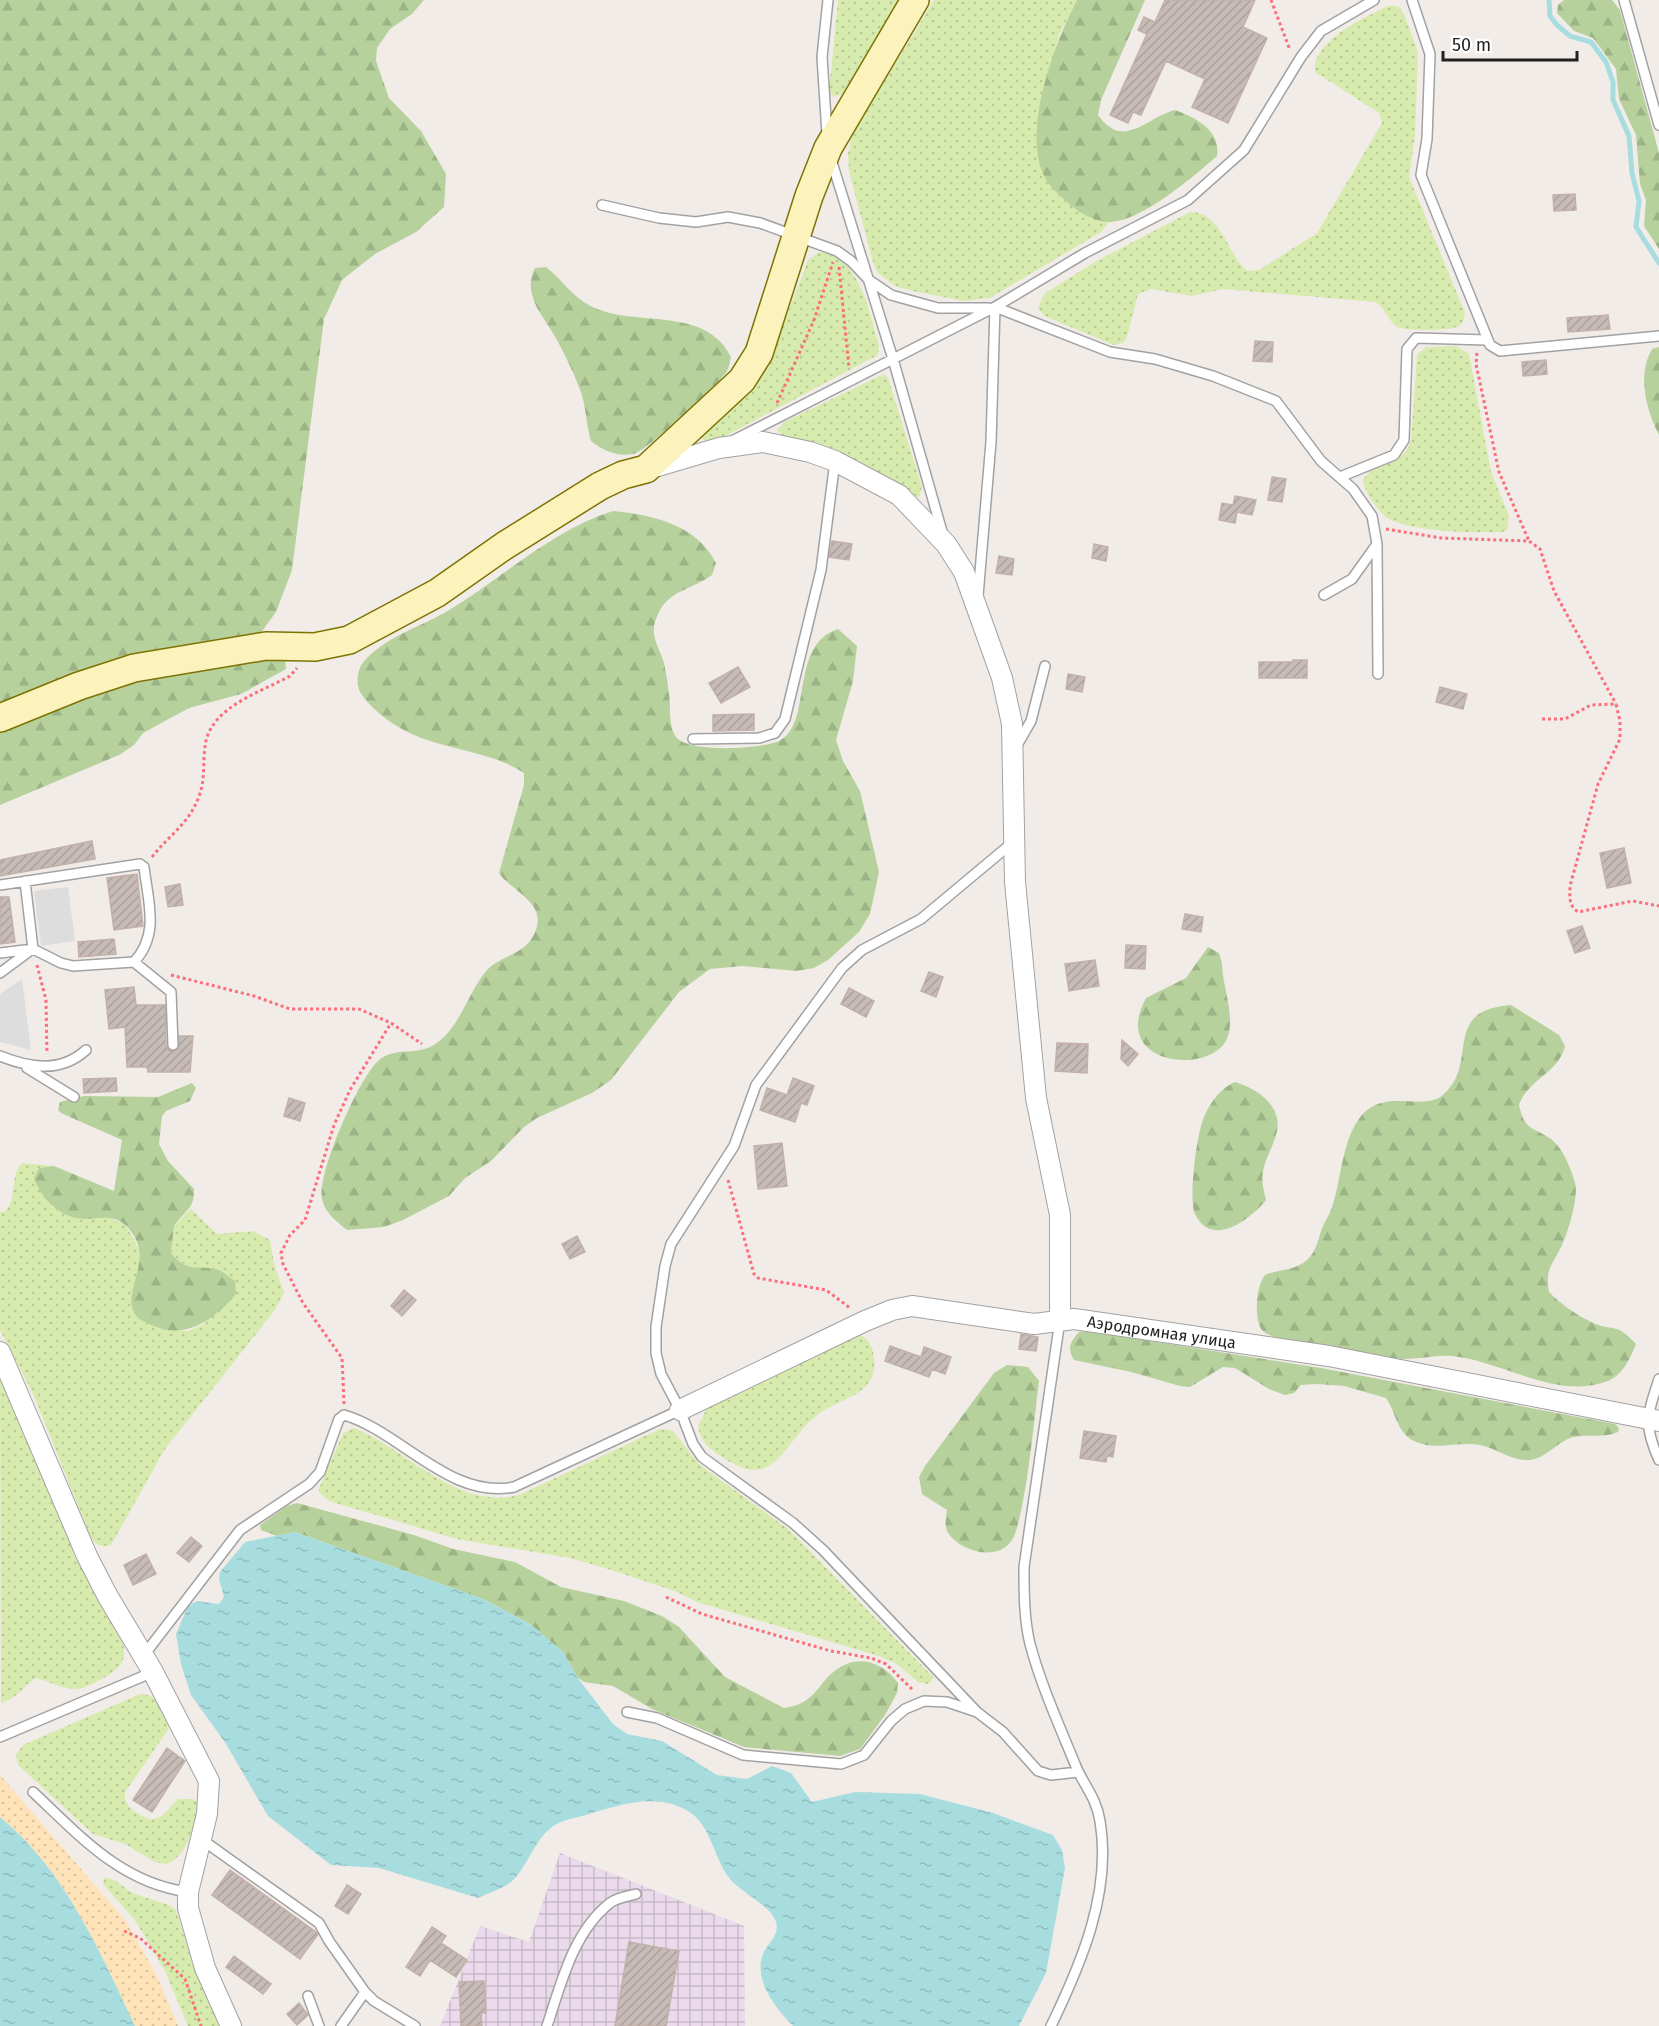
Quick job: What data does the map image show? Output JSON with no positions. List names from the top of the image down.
{
  "streets": {
    "street": ["Аэродромная улица"]
  },
  "scale_bar": "50 m"
}
